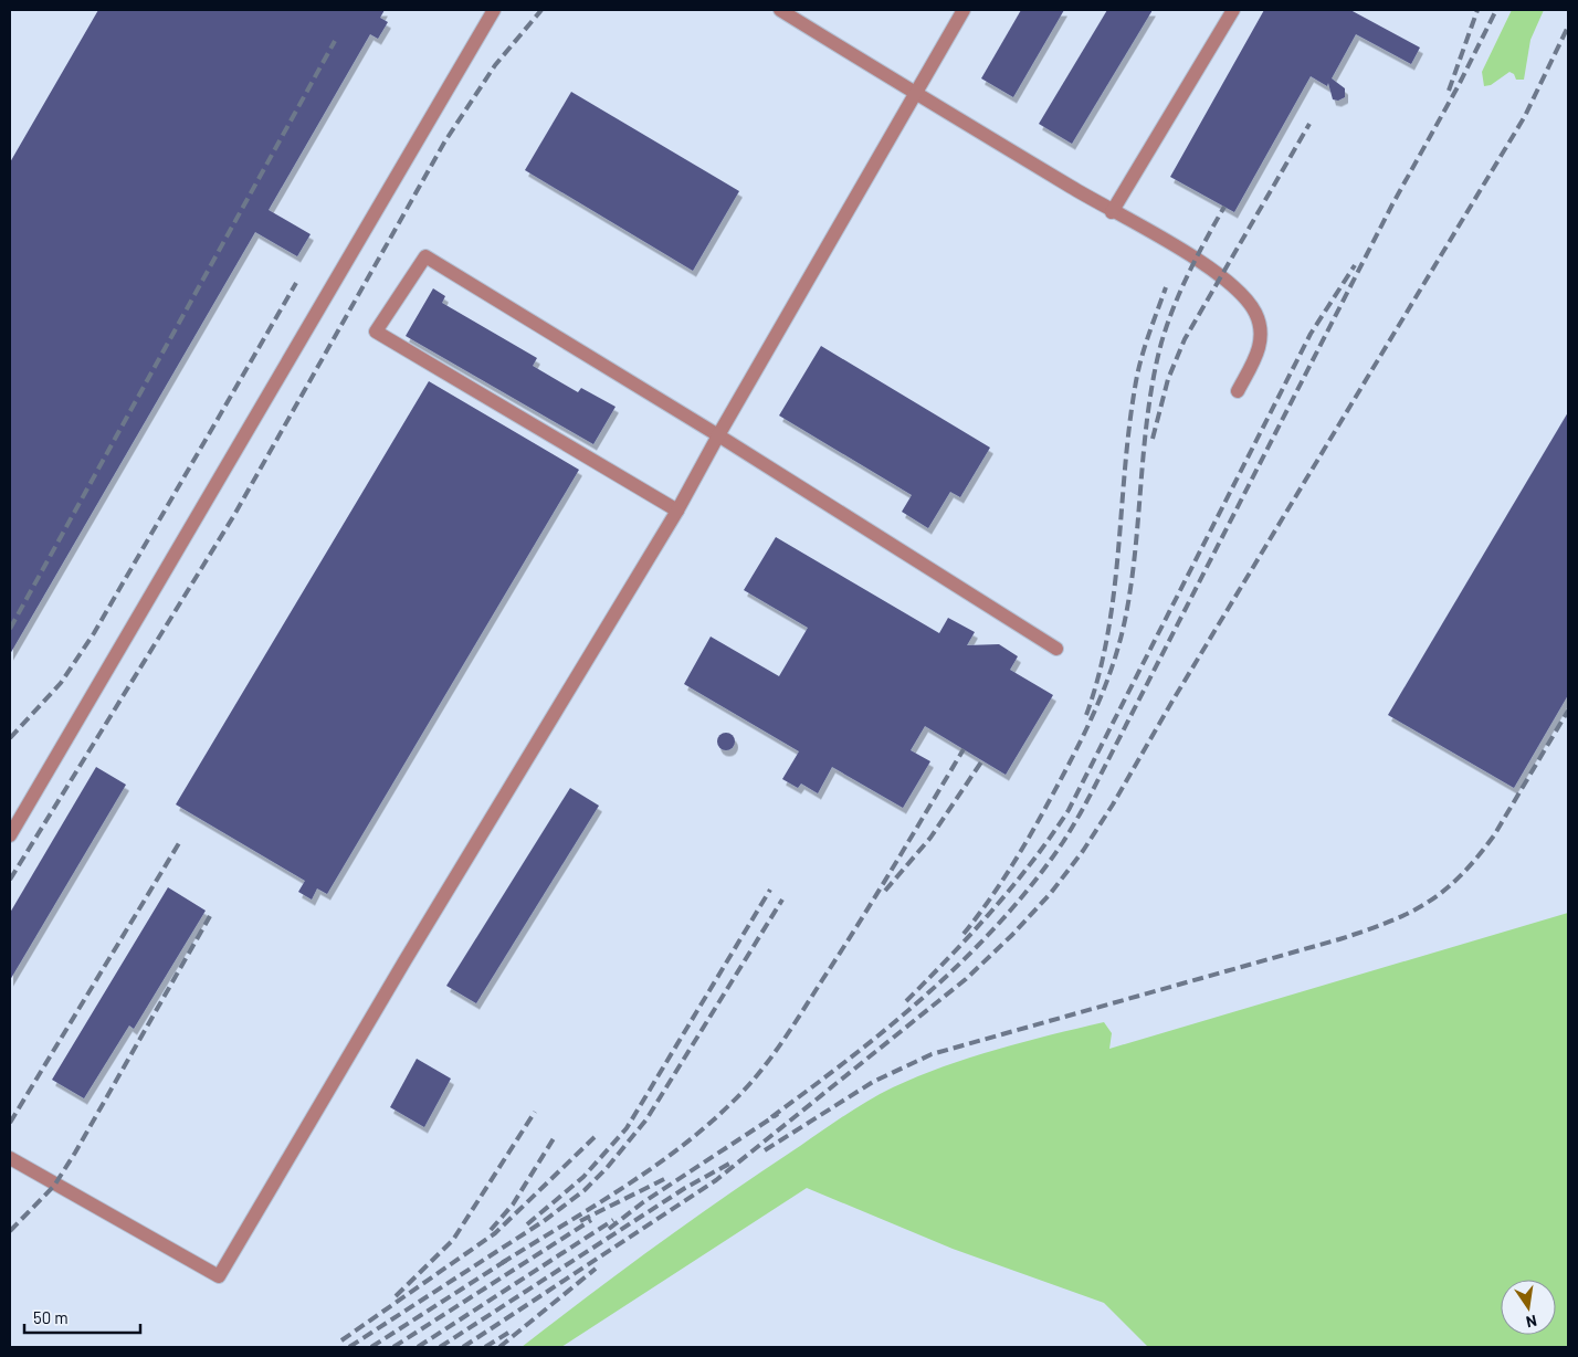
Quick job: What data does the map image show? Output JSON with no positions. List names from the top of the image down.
{
  "scale_bar": "50 m",
  "north": "bottom"
}
